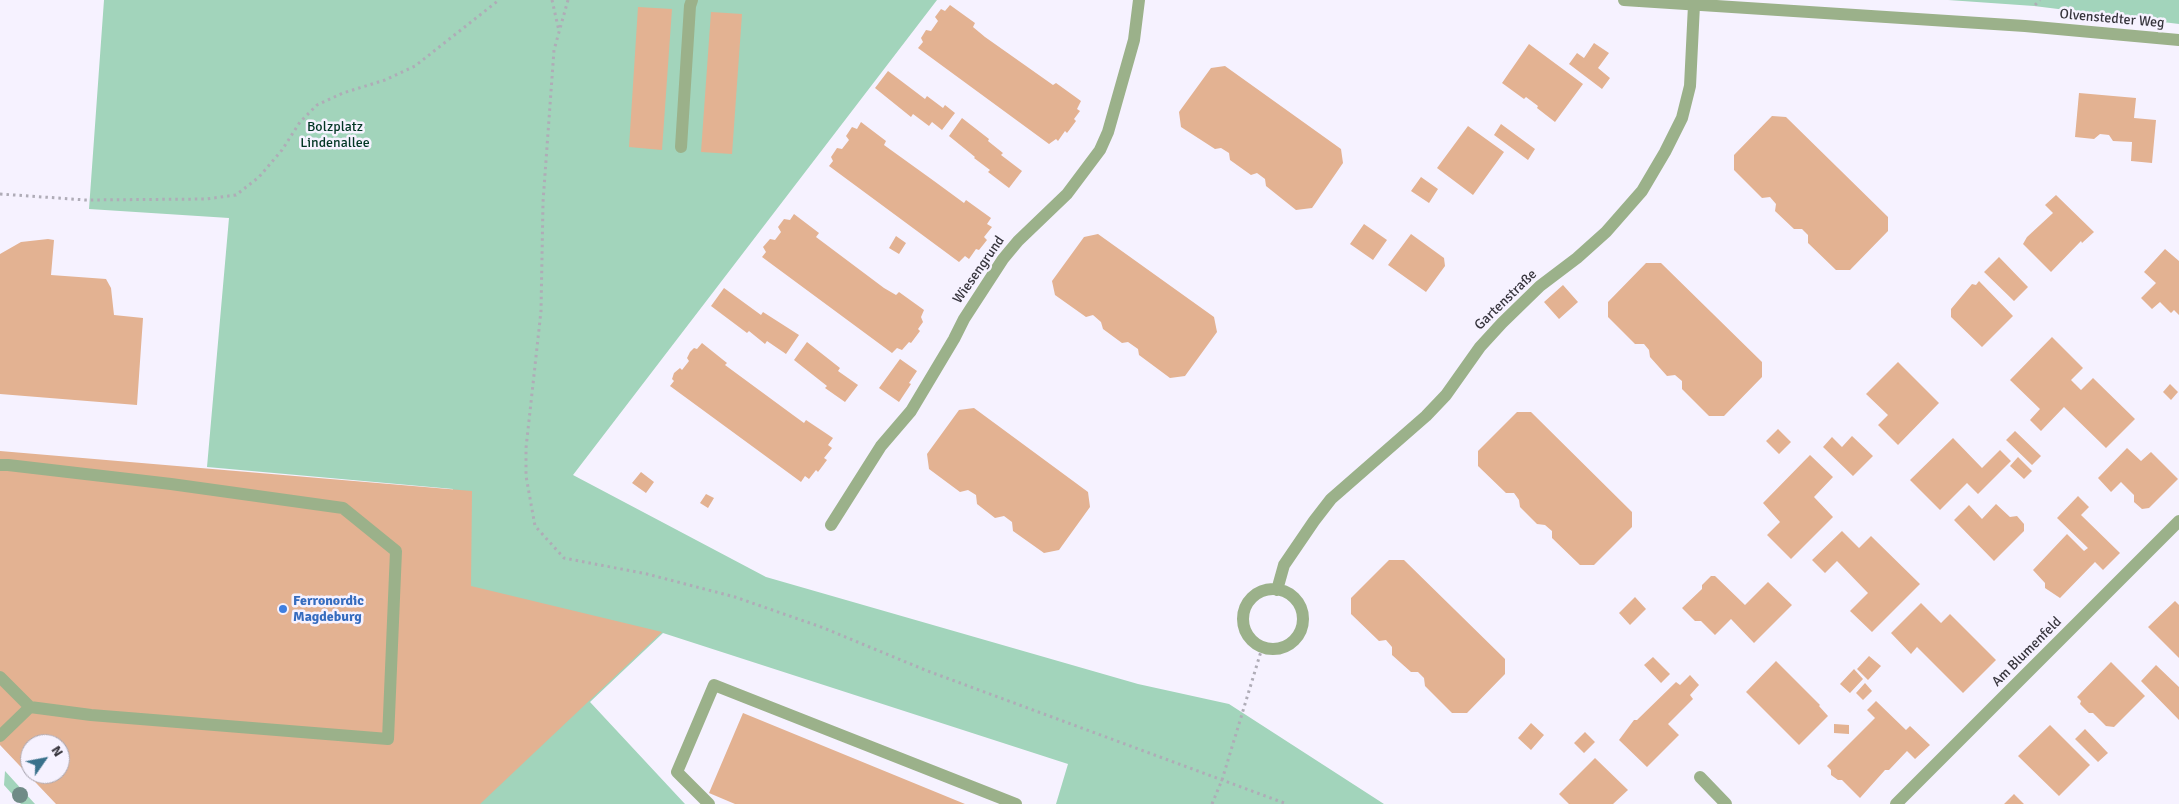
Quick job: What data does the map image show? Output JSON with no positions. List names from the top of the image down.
{
  "streets": {
    "street": [
      "Olvenstedter Weg",
      "Wiesengrund",
      "Gartenstraße",
      "Am Blumenfeld"
    ]
  },
  "crossings": [
    ["Olvenstedter Weg", "Gartenstraße"]
  ],
  "parks": ["Bolzplatz Lindenallee"],
  "places": ["Ferronordic Magdeburg"],
  "north": "top right"
}
